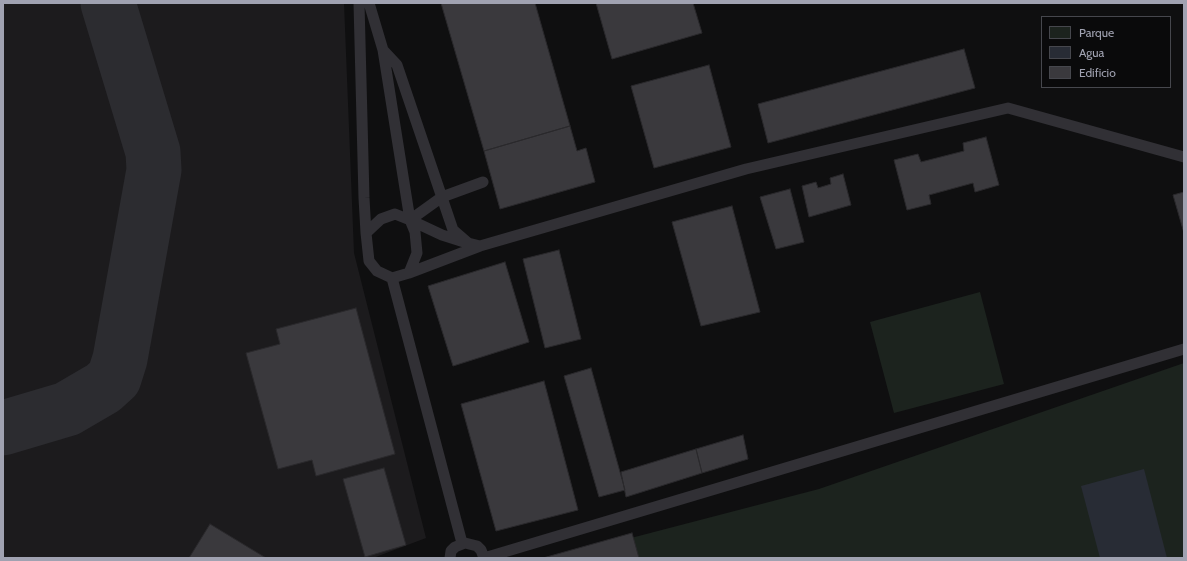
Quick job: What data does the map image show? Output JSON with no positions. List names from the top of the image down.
{
  "legend": ["Parque", "Agua", "Edificio"]
}
